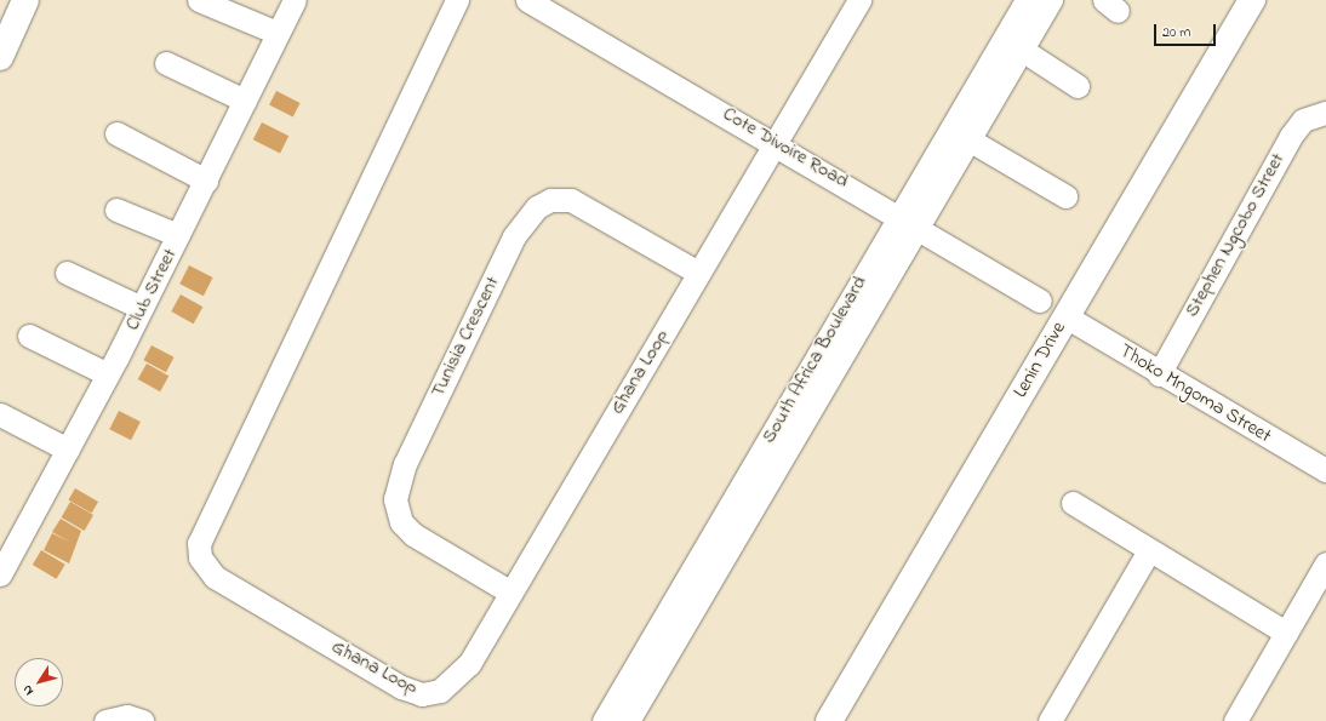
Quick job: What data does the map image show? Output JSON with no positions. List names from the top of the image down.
{
  "streets": {
    "main road": ["Lenin Drive"],
    "street": [
      "Cote Divoire Road",
      "Stephen Ngcobo Street",
      "Club Street",
      "Tunisia Crescent",
      "South Africa Boulevard",
      "Ghana Loop",
      "Thoko Mngoma Street"
    ]
  },
  "crossings": [
    ["Cote Divoire Road", "South Africa Boulevard"],
    ["Cote Divoire Road", "Ghana Loop"],
    ["Stephen Ngcobo Street", "Thoko Mngoma Street"],
    ["Tunisia Crescent", "Ghana Loop"],
    ["Lenin Drive", "Thoko Mngoma Street"]
  ],
  "scale_bar": "20 m",
  "north": "bottom left"
}
